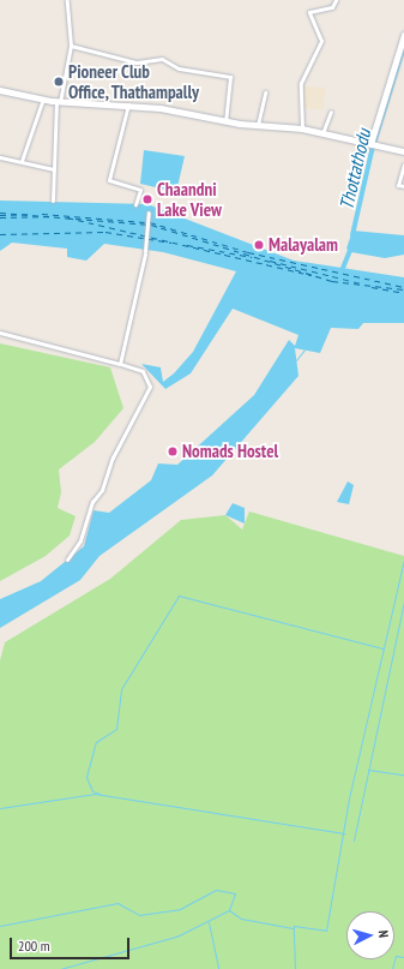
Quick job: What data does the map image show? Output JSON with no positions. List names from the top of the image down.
{
  "water": ["Thottathodu"],
  "places": [
    "Pioneer Club Office, Thathampally",
    "Chaandni Lake View",
    "Malayalam",
    "Nomads Hostel"
  ],
  "scale_bar": "200 m",
  "north": "right"
}
